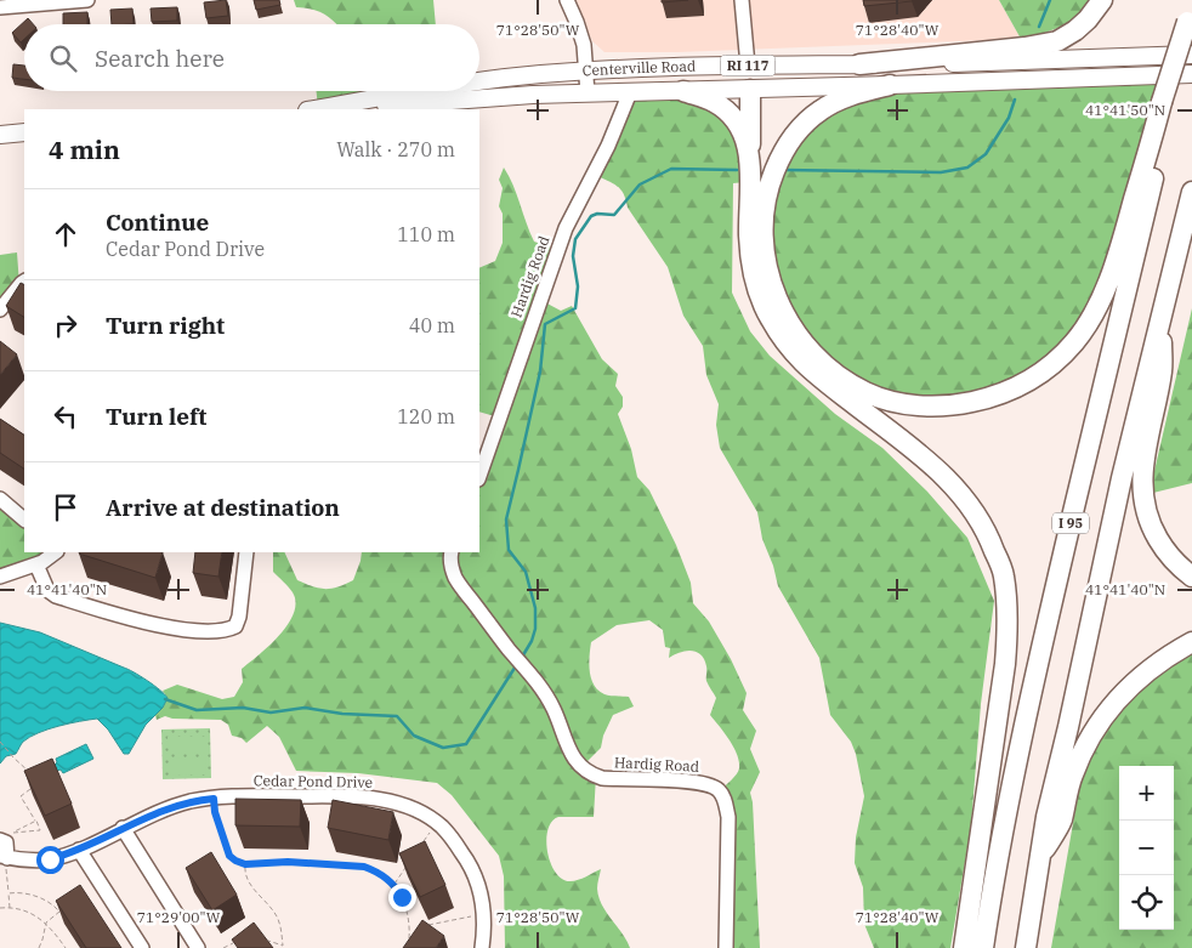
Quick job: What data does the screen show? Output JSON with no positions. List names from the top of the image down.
{
  "streets": {
    "highway": ["I 95"],
    "main road": ["RI 117", "Centerville Road"],
    "street": ["Hardig Road", "Cedar Pond Drive"]
  },
  "crossings": [
    ["Centerville Road", "Hardig Road"]
  ],
  "page": {
    "search": "Search here",
    "heading": ["4 min", "Walk · 270 m"],
    "list": [
      ["Continue", "Cedar Pond Drive", "110 m"],
      ["Turn right", "40 m"],
      ["Turn left", "120 m"],
      "Arrive at destination"
    ],
    "map_buttons": ["+", "−"]
  },
  "coordinates": [
    "71°28'50\"W",
    "71°28'40\"W",
    "41°41'50\"N",
    "41°41'40\"N",
    "71°29'00\"W"
  ]
}
